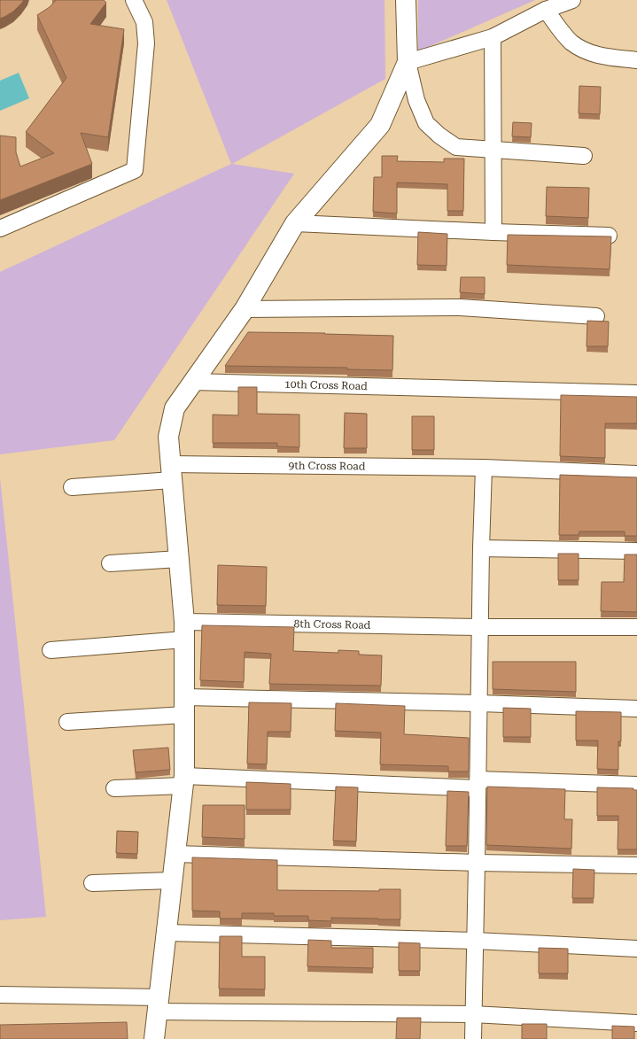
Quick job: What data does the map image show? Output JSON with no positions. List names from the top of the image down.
{
  "streets": {
    "street": ["10th Cross Road", "9th Cross Road", "8th Cross Road"]
  }
}
